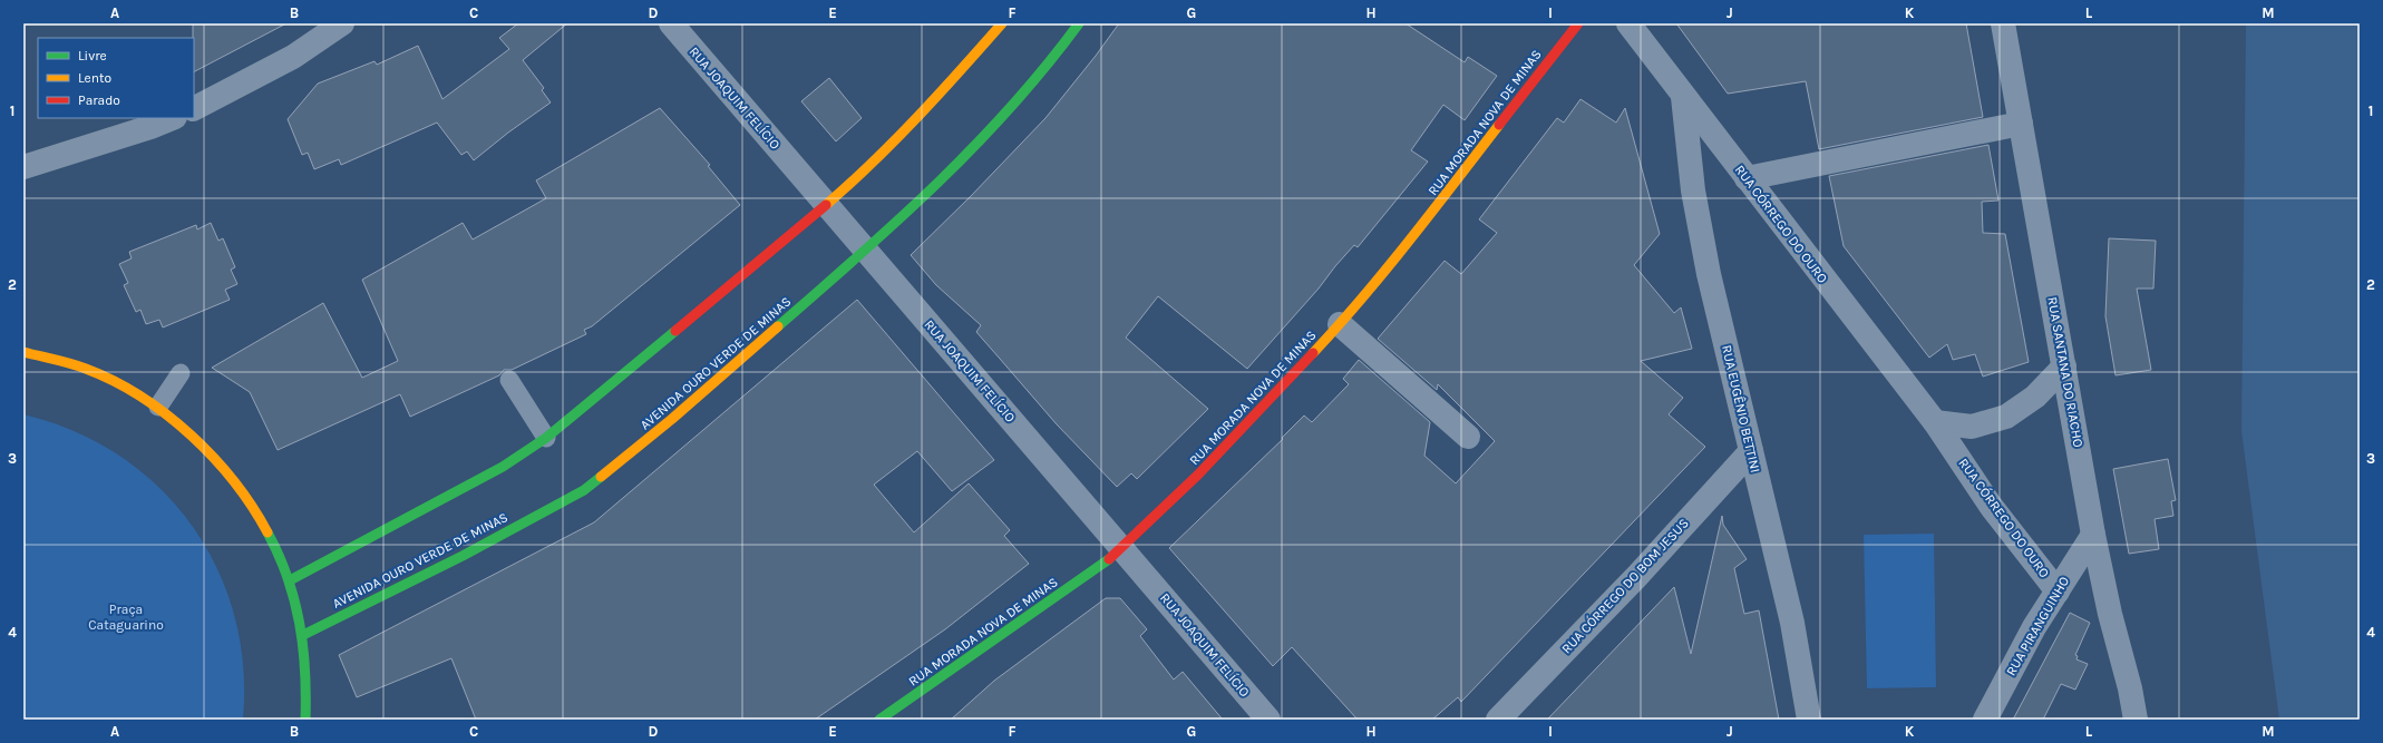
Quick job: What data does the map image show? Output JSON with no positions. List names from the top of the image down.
{
  "streets": {
    "street": [
      "RUA JOAQUIM FELÍCIO",
      "RUA MORADA NOVA DE MINAS",
      "RUA CÓRREGO DO OURO",
      "AVENIDA OURO VERDE DE MINAS",
      "RUA SANTANA DO RIACHO",
      "RUA EUGÊNIO BETTINI",
      "RUA CÓRREGO DO BOM JESUS",
      "RUA PIRANGUINHO"
    ]
  },
  "crossings": [
    ["RUA JOAQUIM FELÍCIO", "RUA MORADA NOVA DE MINAS"],
    ["RUA JOAQUIM FELÍCIO", "AVENIDA OURO VERDE DE MINAS"],
    ["RUA CÓRREGO DO OURO", "RUA EUGÊNIO BETTINI"],
    ["RUA CÓRREGO DO OURO", "RUA PIRANGUINHO"],
    ["RUA SANTANA DO RIACHO", "RUA PIRANGUINHO"],
    ["RUA EUGÊNIO BETTINI", "RUA CÓRREGO DO BOM JESUS"]
  ],
  "parks": ["Praça Cataguarino"],
  "legend": ["Livre", "Lento", "Parado"],
  "grid": {
    "columns": [
      "A",
      "B",
      "C",
      "D",
      "E",
      "F",
      "G",
      "H",
      "I",
      "J",
      "K",
      "L",
      "M"
    ],
    "rows": [
      "1",
      "2",
      "3",
      "4"
    ]
  }
}
